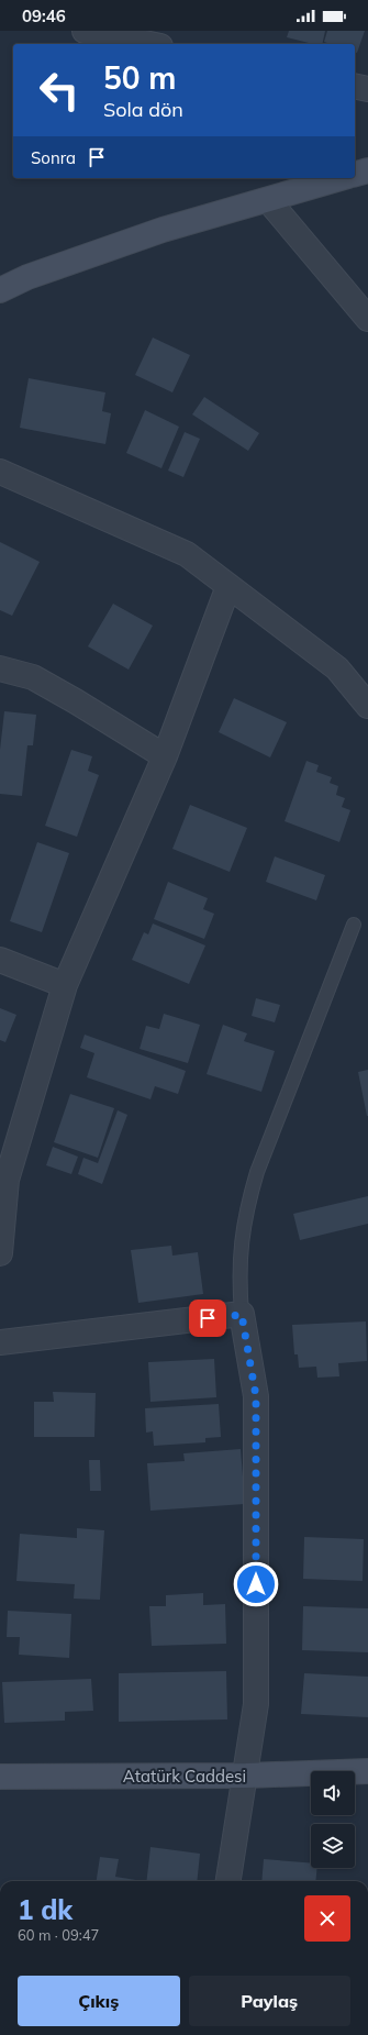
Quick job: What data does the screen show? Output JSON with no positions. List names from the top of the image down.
{
  "streets": {
    "street": ["Atatürk Caddesi"]
  },
  "page": {
    "status": "09:46",
    "turn": ["50 m", "Sola dön"],
    "then": "Sonra",
    "heading": ["1 dk", "60 m · 09:47"],
    "buttons": ["Çıkış", "Paylaş"]
  }
}
